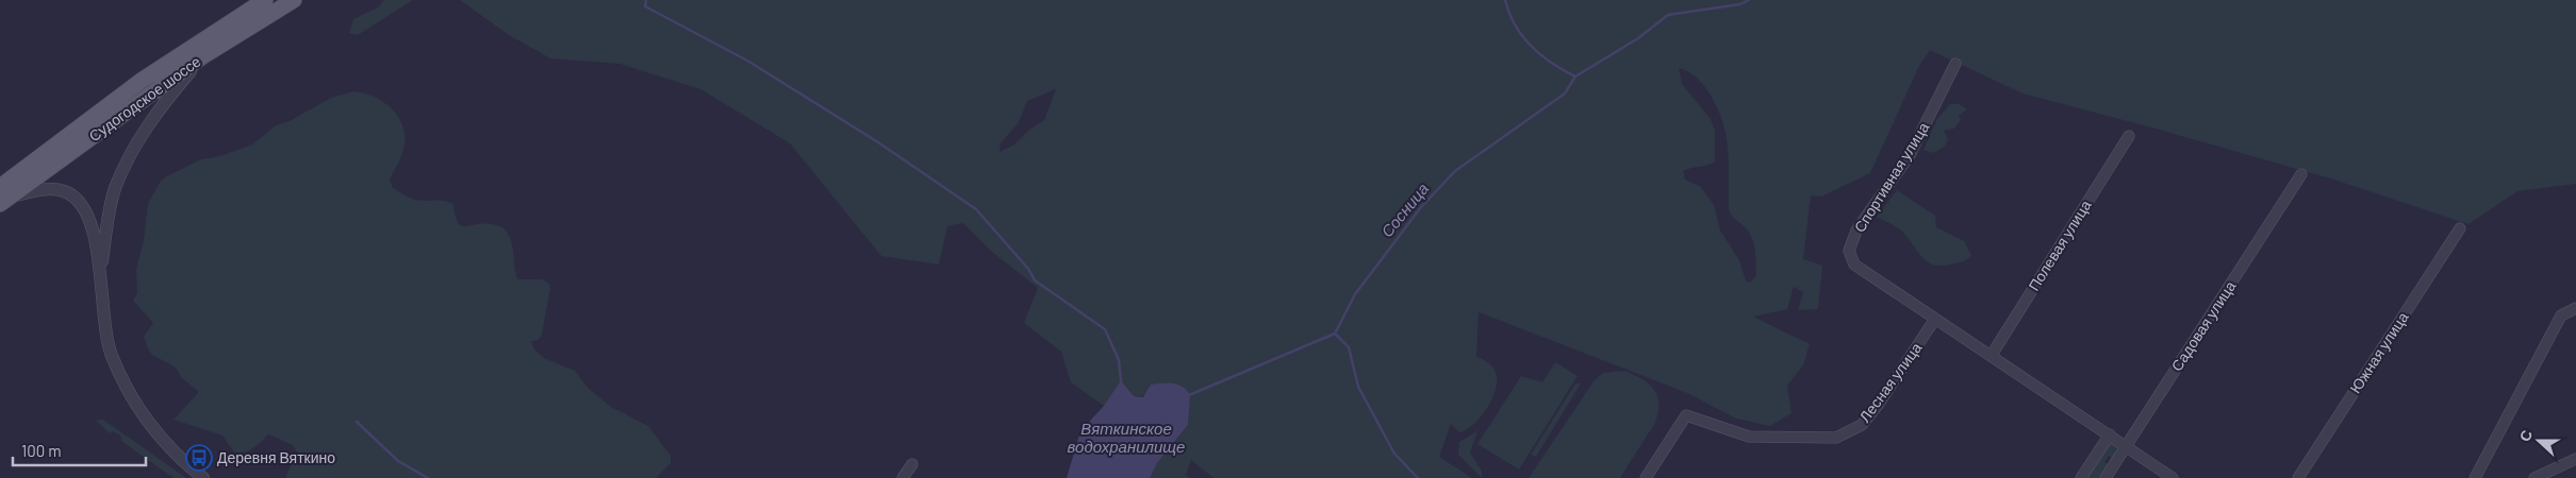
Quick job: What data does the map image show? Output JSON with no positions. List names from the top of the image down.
{
  "streets": {
    "main road": ["Судогодское шоссе"],
    "street": [
      "Спортивная улица",
      "Полевая улица",
      "Садовая улица",
      "Южная улица",
      "Лесная улица"
    ]
  },
  "crossings": [
    ["Спортивная улица", "Лесная улица"]
  ],
  "water": ["Сосница", "Вяткинское водохранилище"],
  "places": {
    "bus stop": ["Деревня Вяткино"]
  },
  "scale_bar": "100 m",
  "north": "left"
}
